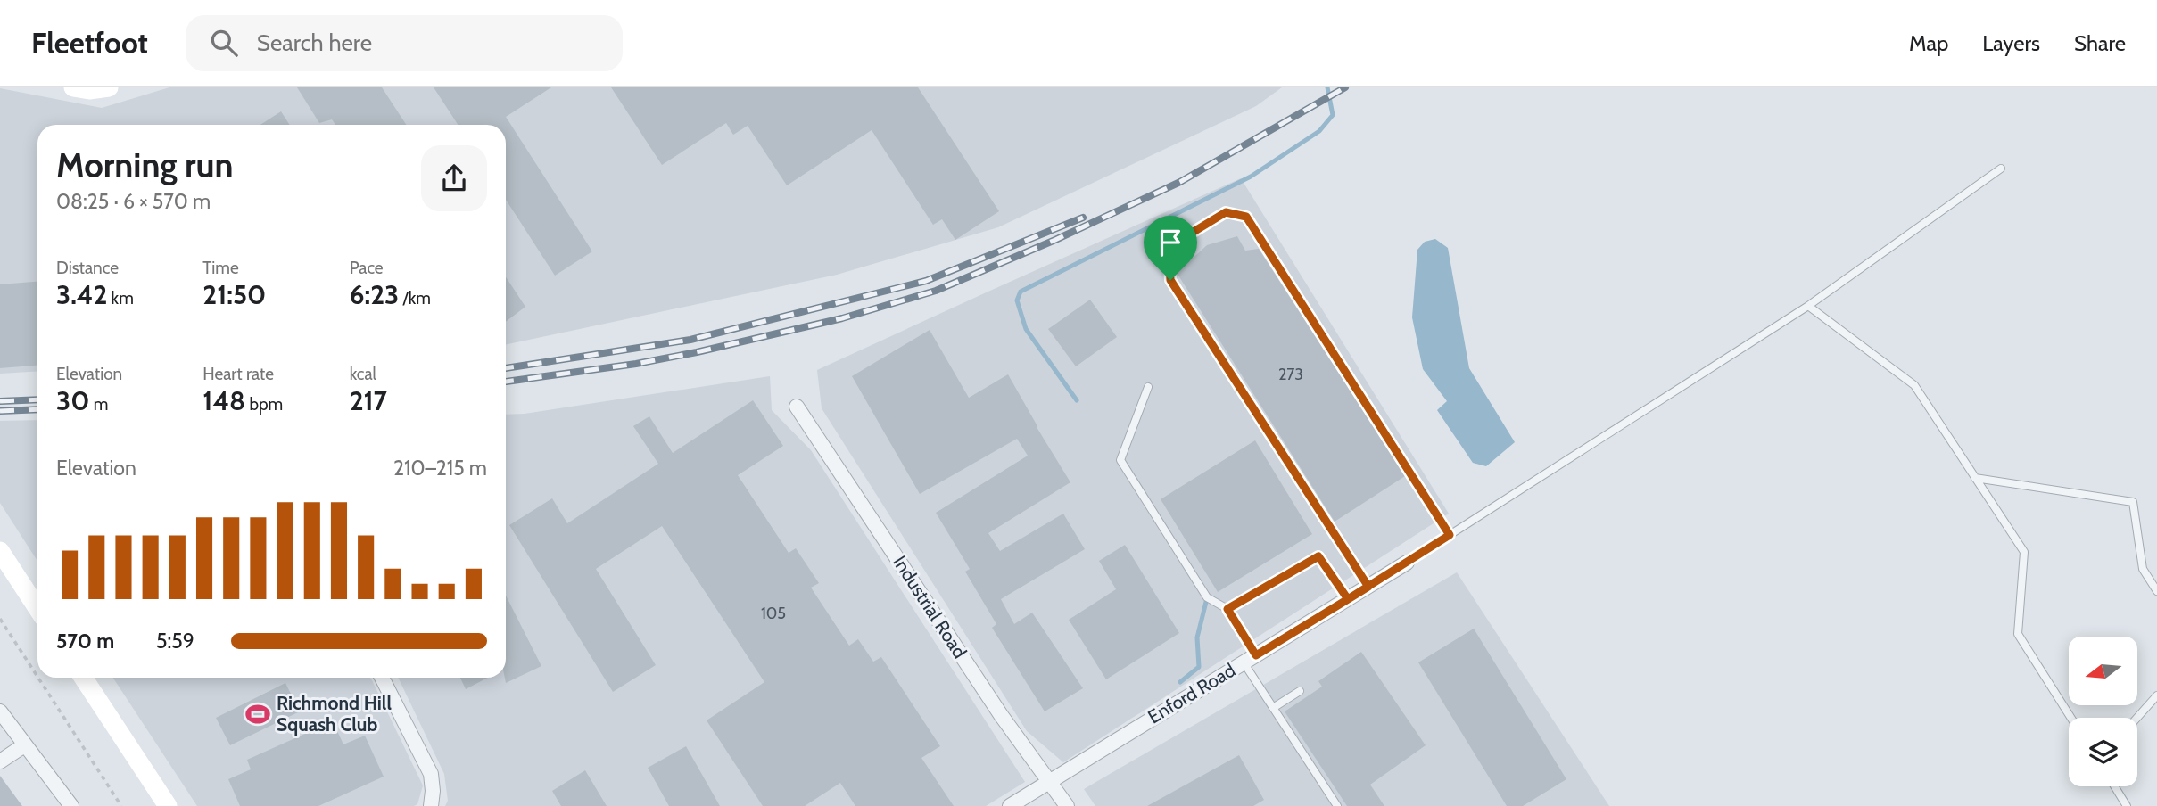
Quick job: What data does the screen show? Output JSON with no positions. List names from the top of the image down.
{
  "streets": {
    "street": ["Industrial Road", "Enford Road"]
  },
  "crossings": [
    ["Industrial Road", "Enford Road"]
  ],
  "places": {
    "sports": ["Richmond Hill Squash Club"]
  },
  "house_numbers": ["273", "105"],
  "north": "left",
  "page": {
    "header": "Fleetfoot",
    "search": "Search here",
    "nav": ["Map", "Layers", "Share"],
    "heading": ["Morning run", "08:25 · 6 × 570 m"],
    "stats": [
      ["Distance", "3.42 km"],
      ["Time", "21:50"],
      ["Pace", "6:23 /km"],
      ["Elevation", "30 m"],
      ["Heart rate", "148 bpm"],
      ["kcal", "217"]
    ],
    "chart": ["Elevation", "210–215 m"],
    "list": [
      {
        "name": "570 m",
        "note": "5:59"
      }
    ]
  }
}
